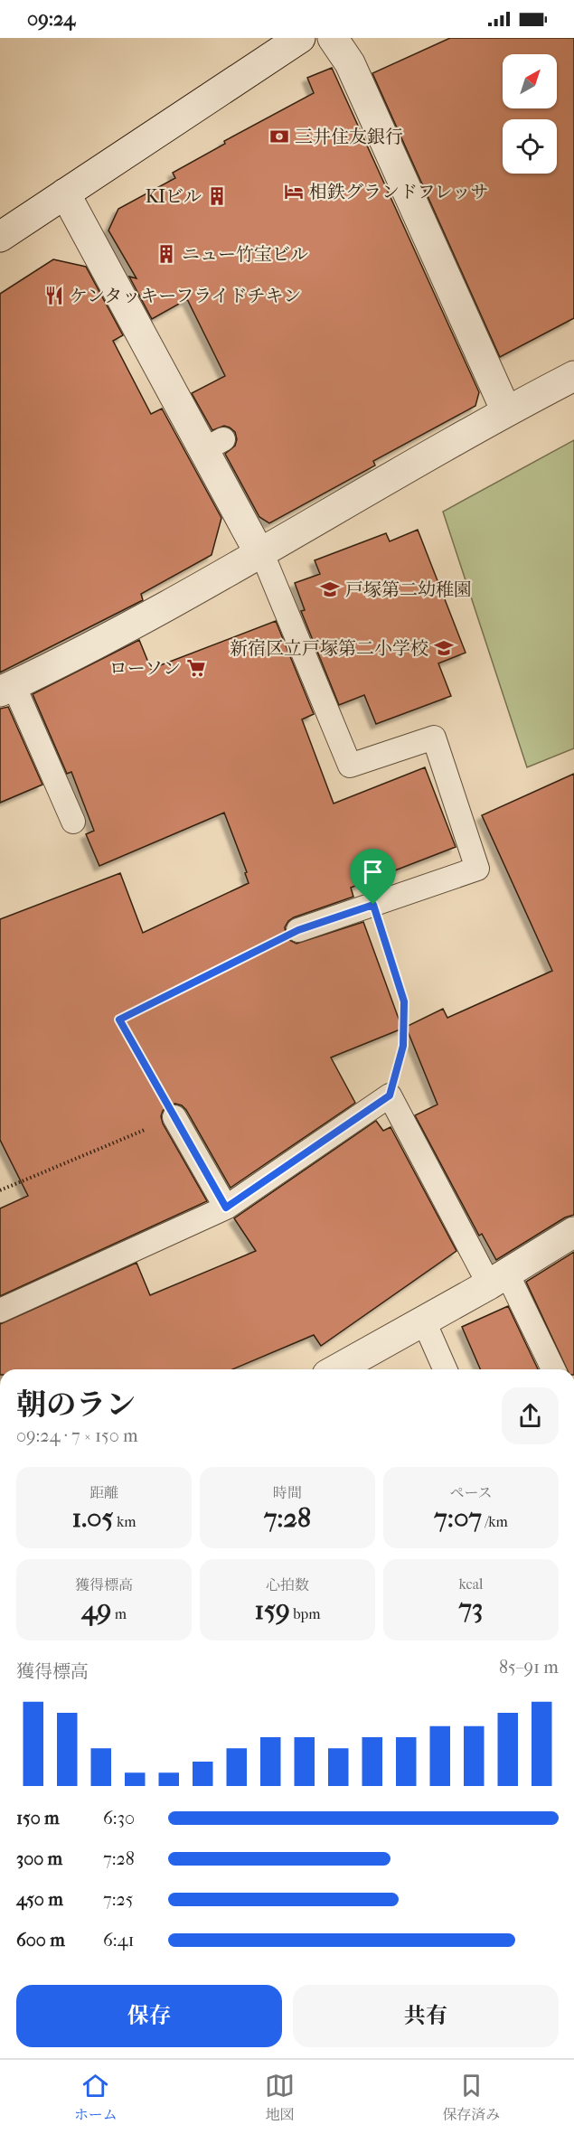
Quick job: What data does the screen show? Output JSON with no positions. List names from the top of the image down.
{
  "places": {
    "bank": ["三井住友銀行"],
    "hotel": ["相鉄グランドフレッサ"],
    "building": ["KIビル", "ニュー竹宝ビル"],
    "restaurant": ["ケンタッキーフライドチキン"],
    "school or university": ["戸塚第二幼稚園", "新宿区立戸塚第二小学校"],
    "supermarket": ["ローソン"]
  },
  "north": "top right",
  "page": {
    "status": "09:24",
    "heading": ["朝のラン", "09:24 · 7 × 150 m"],
    "stats": [
      ["距離", "1.05 km"],
      ["時間", "7:28"],
      ["ペース", "7:07 /km"],
      ["獲得標高", "49 m"],
      ["心拍数", "159 bpm"],
      ["kcal", "73"]
    ],
    "chart": ["獲得標高", "85–91 m"],
    "list": [
      {
        "name": "150 m",
        "note": "6:30"
      },
      {
        "name": "300 m",
        "note": "7:28"
      },
      {
        "name": "450 m",
        "note": "7:25"
      },
      {
        "name": "600 m",
        "note": "6:41"
      }
    ],
    "buttons": ["保存", "共有"],
    "tabs": ["ホーム", "地図", "保存済み"]
  }
}
